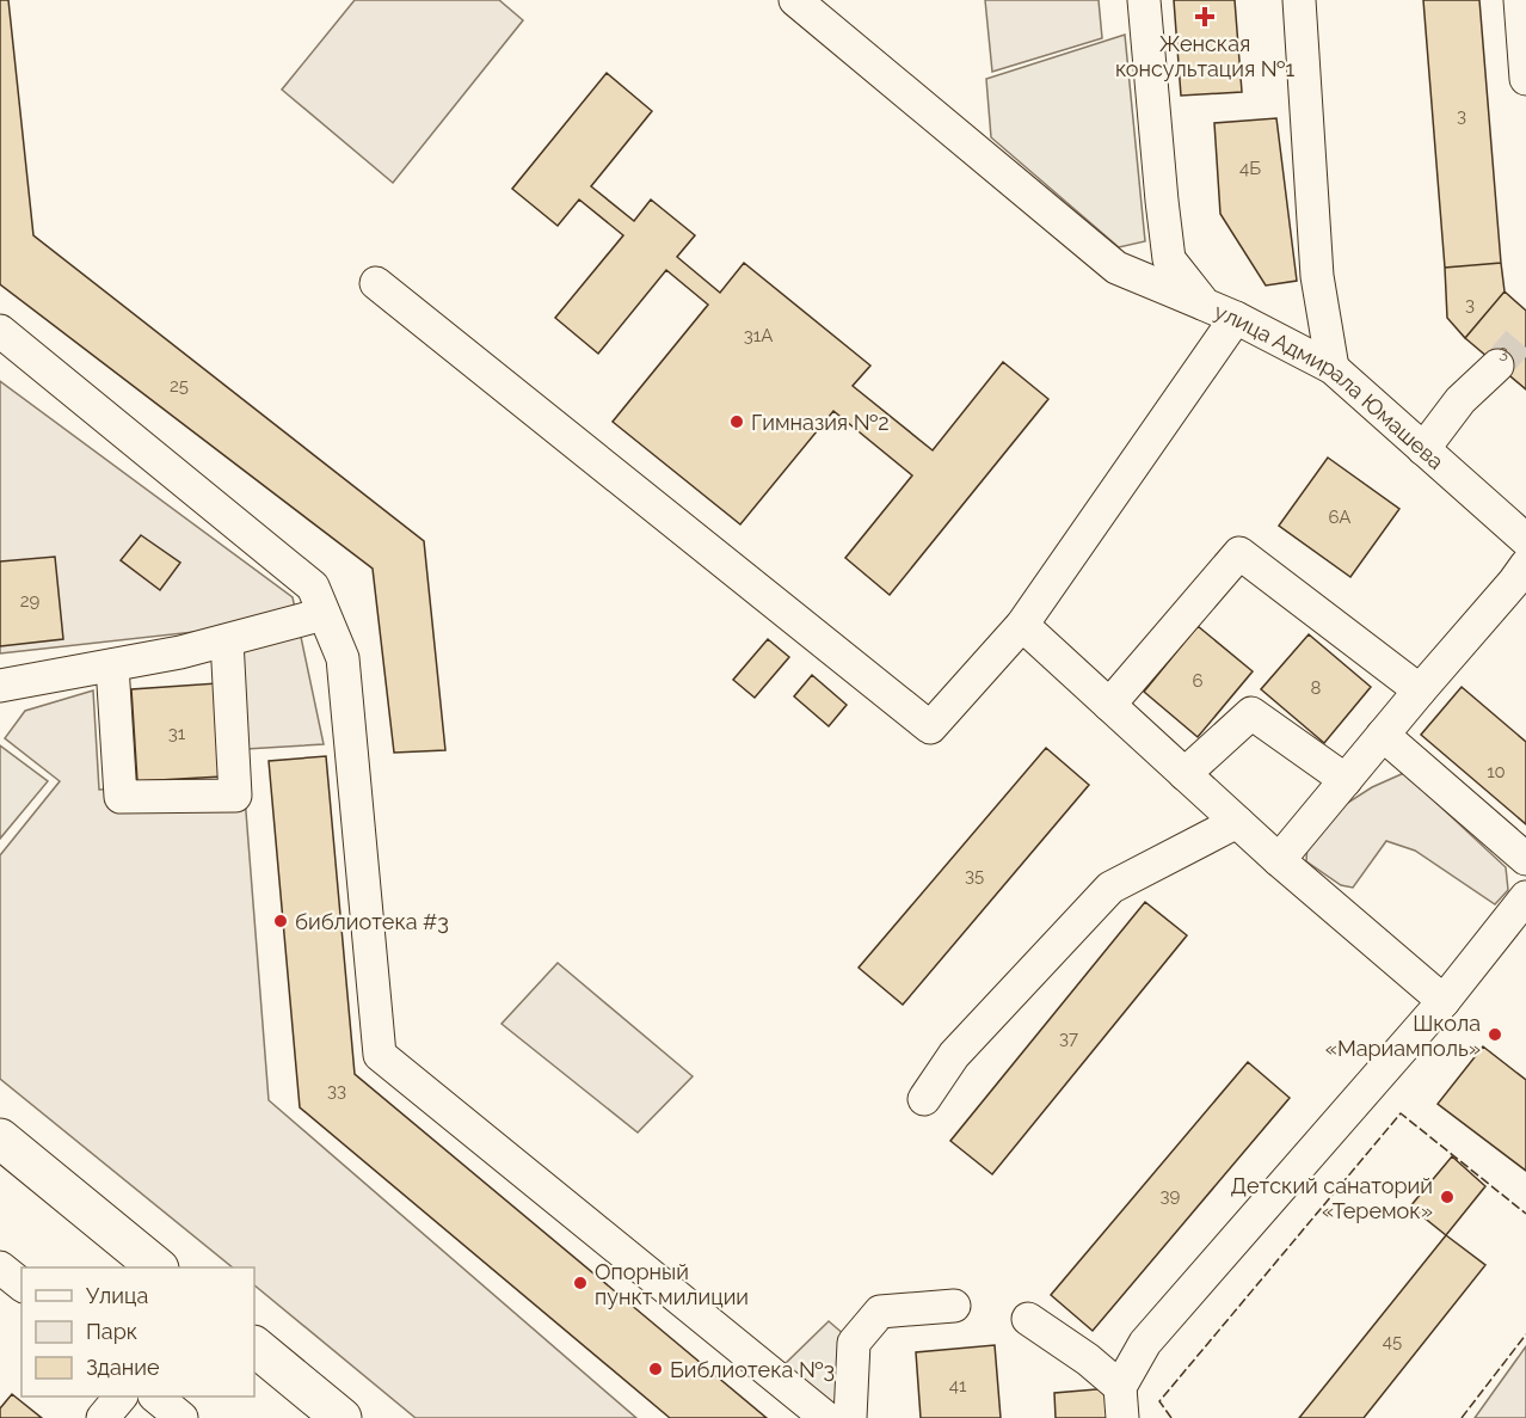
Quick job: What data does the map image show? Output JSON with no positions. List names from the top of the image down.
{
  "streets": {
    "street": ["улица Адмирала Юмашева"]
  },
  "places": {
    "health": ["Женская консультация №1"],
    "other": [
      "Гимназия №2",
      "библиотека #3",
      "Школа «Мариамполь»",
      "Детский санаторий «Теремок»",
      "Опорный пункт милиции",
      "Библиотека №3"
    ]
  },
  "house_numbers": [
    "3",
    "4Б",
    "3",
    "31А",
    "3",
    "25",
    "6А",
    "29",
    "6",
    "8",
    "31",
    "10",
    "35",
    "37",
    "33",
    "39",
    "45",
    "41"
  ],
  "legend": ["Улица", "Парк", "Здание"]
}
